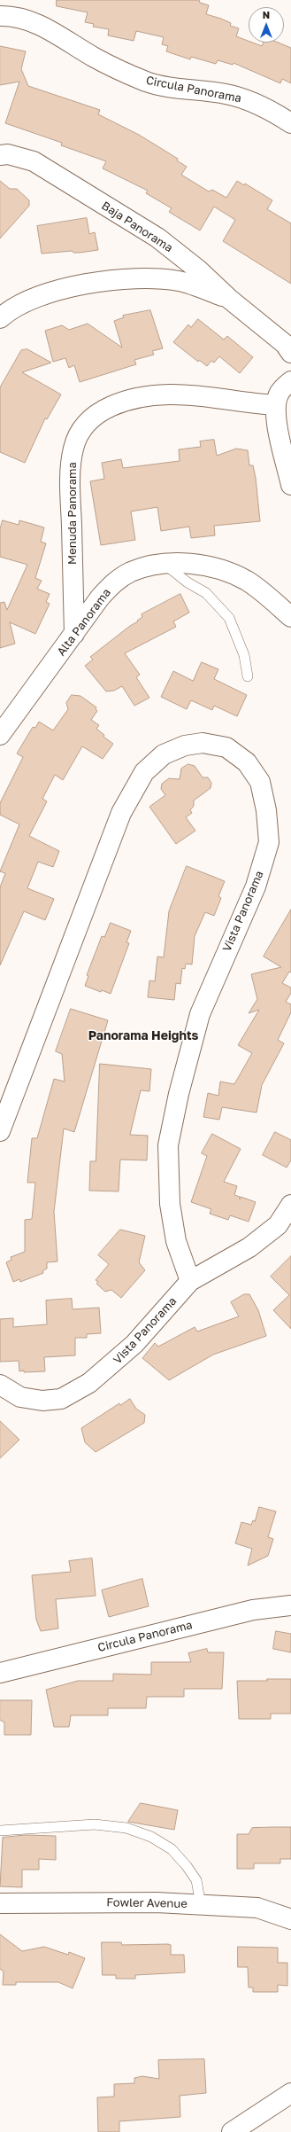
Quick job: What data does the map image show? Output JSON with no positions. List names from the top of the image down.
{
  "streets": {
    "street": [
      "Circula Panorama",
      "Baja Panorama",
      "Menuda Panorama",
      "Alta Panorama",
      "Vista Panorama",
      "Fowler Avenue"
    ]
  },
  "crossings": [
    ["Menuda Panorama", "Alta Panorama"]
  ],
  "districts": ["Panorama Heights"],
  "north": "top"
}
